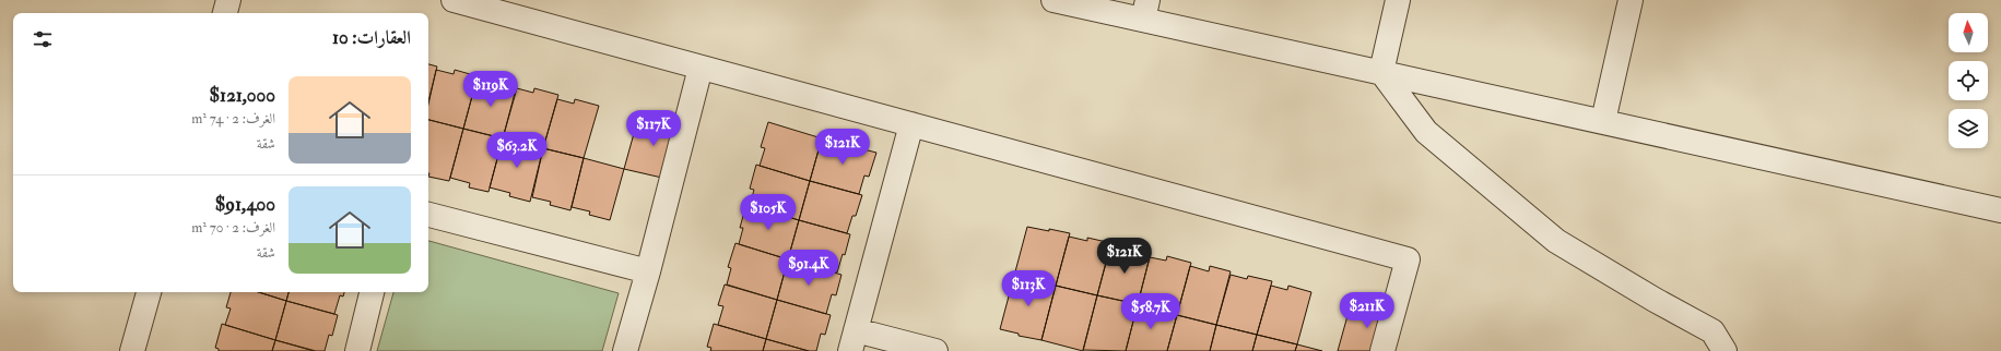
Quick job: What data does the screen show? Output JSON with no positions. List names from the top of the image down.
{
  "north": "top",
  "page": {
    "heading": "العقارات: 10",
    "list": [
      {
        "name": "$121,000",
        "note": "الغرف: 2 · 74 m² · شقة"
      },
      {
        "name": "$91,400",
        "note": "الغرف: 2 · 70 m² · شقة"
      }
    ],
    "price": [
      "$119K",
      "$117K",
      "$121K",
      "$63.2K",
      "$105K",
      "$121K",
      "$91.4K",
      "$113K",
      "$211K",
      "$58.7K"
    ]
  }
}
